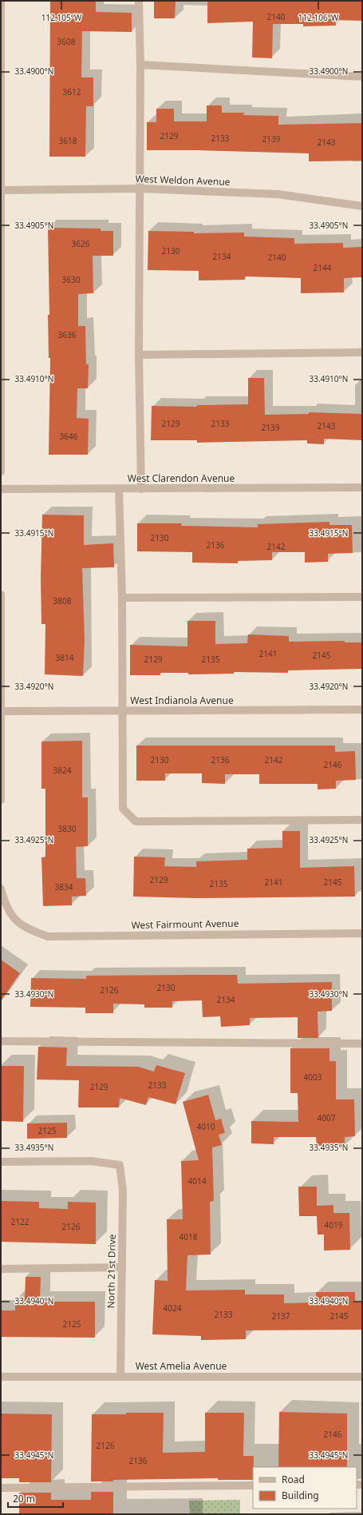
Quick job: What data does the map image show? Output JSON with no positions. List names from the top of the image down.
{
  "streets": {
    "street": [
      "West Weldon Avenue",
      "West Clarendon Avenue",
      "West Indianola Avenue",
      "West Fairmount Avenue",
      "North 21st Drive",
      "West Amelia Avenue"
    ]
  },
  "crossings": [
    ["North 21st Drive", "West Amelia Avenue"]
  ],
  "house_numbers": [
    "2140",
    "3608",
    "3612",
    "2129",
    "2133",
    "2139",
    "3618",
    "2143",
    "3626",
    "2130",
    "2134",
    "2140",
    "2144",
    "3630",
    "3636",
    "2129",
    "2133",
    "2143",
    "2139",
    "3646",
    "2130",
    "2136",
    "2142",
    "3808",
    "2141",
    "2145",
    "3814",
    "2129",
    "2135",
    "2130",
    "2136",
    "2142",
    "2146",
    "3824",
    "3830",
    "2129",
    "2141",
    "2145",
    "2135",
    "3834",
    "2130",
    "2126",
    "2134",
    "4003",
    "2133",
    "2129",
    "4007",
    "4010",
    "2125",
    "4014",
    "2122",
    "4019",
    "2126",
    "4018",
    "4024",
    "2133",
    "2137",
    "2145",
    "2125",
    "2146",
    "2126",
    "2136"
  ],
  "legend": ["Road", "Building"],
  "scale_bar": "20 m",
  "coordinates": [
    "112.105°W",
    "112.106°W",
    "33.4900°N",
    "33.4905°N",
    "33.4910°N",
    "33.4915°N",
    "33.4920°N",
    "33.4925°N",
    "33.4930°N",
    "33.4935°N",
    "33.4940°N",
    "33.4945°N"
  ]
}
